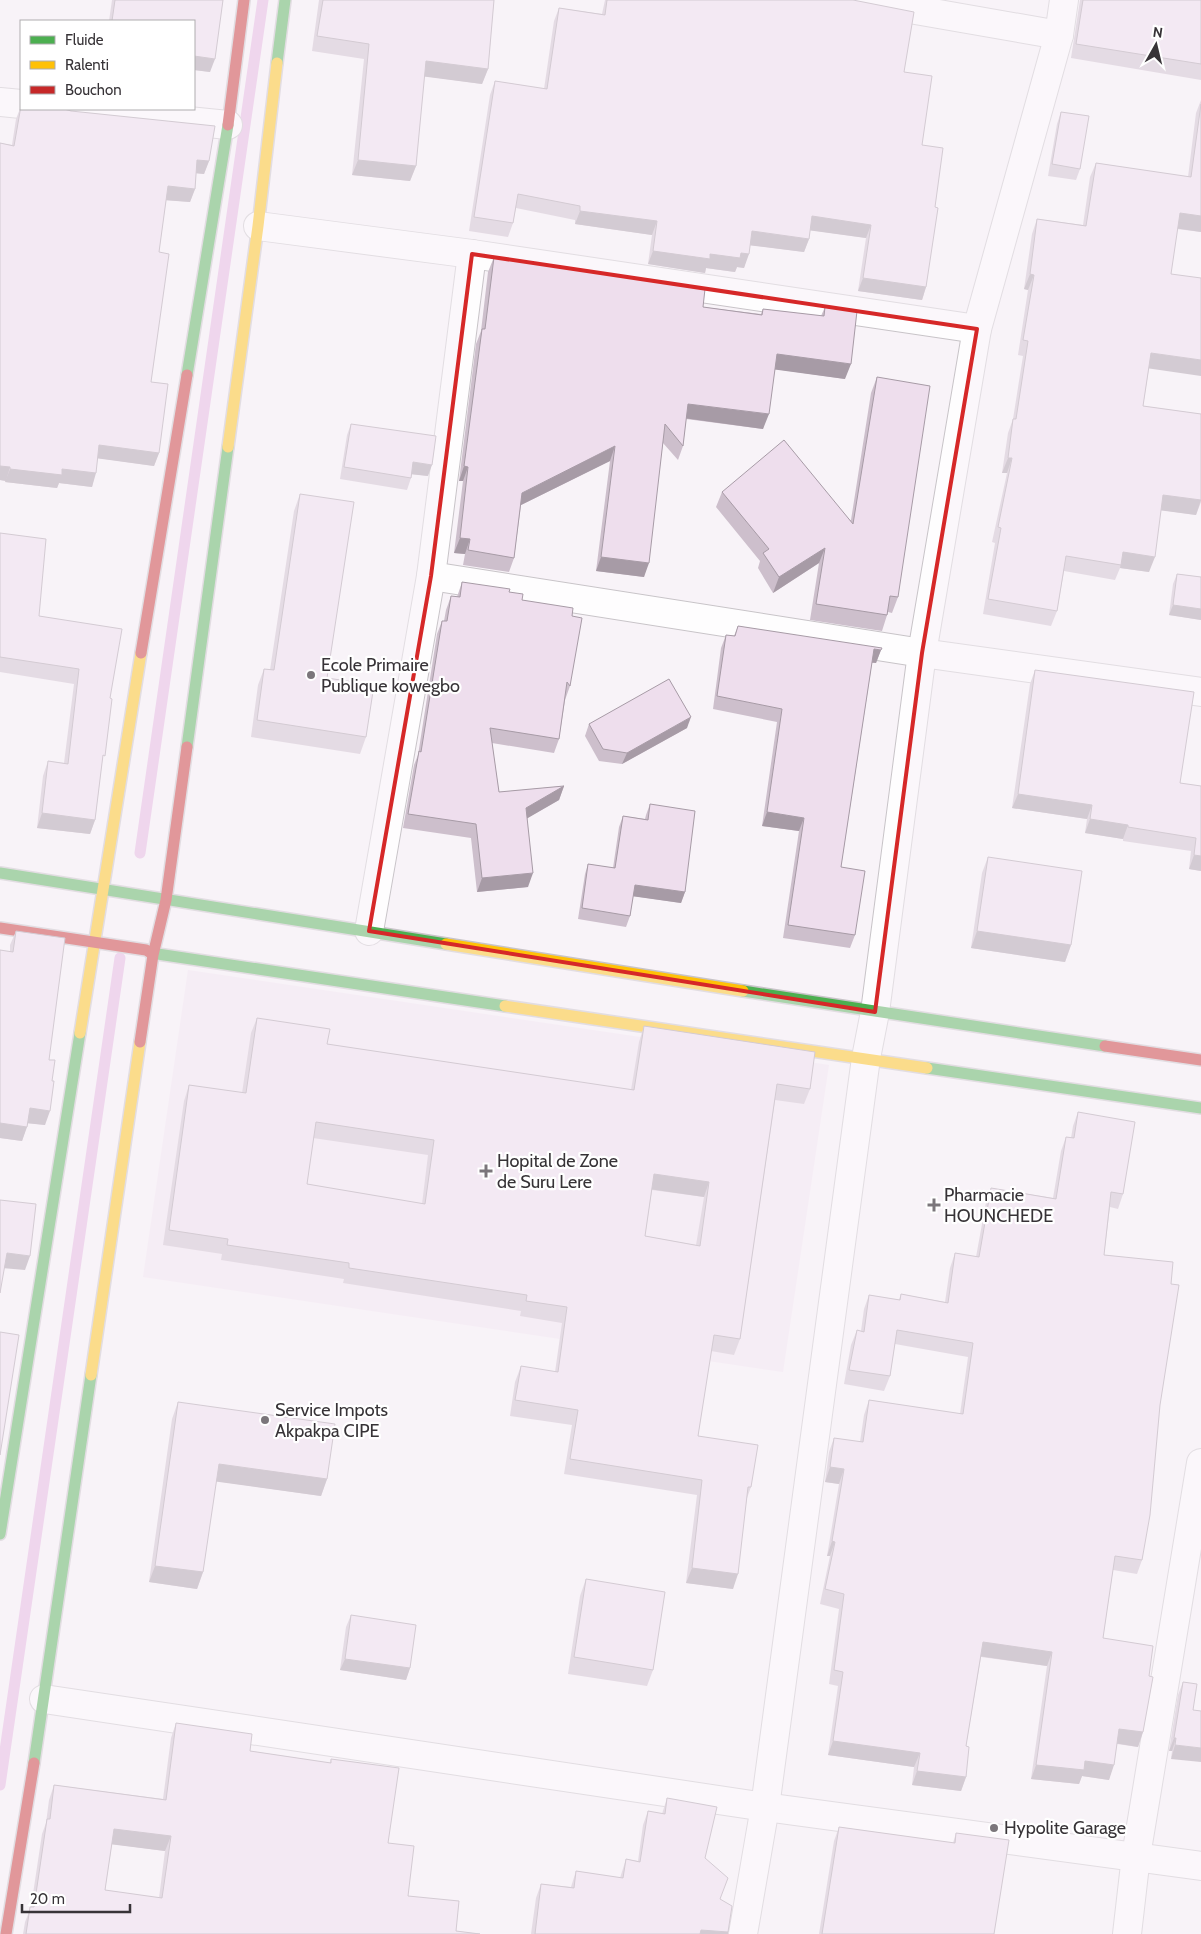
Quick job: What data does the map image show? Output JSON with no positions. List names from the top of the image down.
{
  "places": {
    "other": ["Ecole Primaire Publique kowegbo", "Service Impots Akpakpa CIPE", "Hypolite Garage"],
    "health": ["Hopital de Zone de Suru Lere", "Pharmacie HOUNCHEDE"]
  },
  "legend": ["Fluide", "Ralenti", "Bouchon"],
  "scale_bar": "20 m",
  "north": "top"
}
